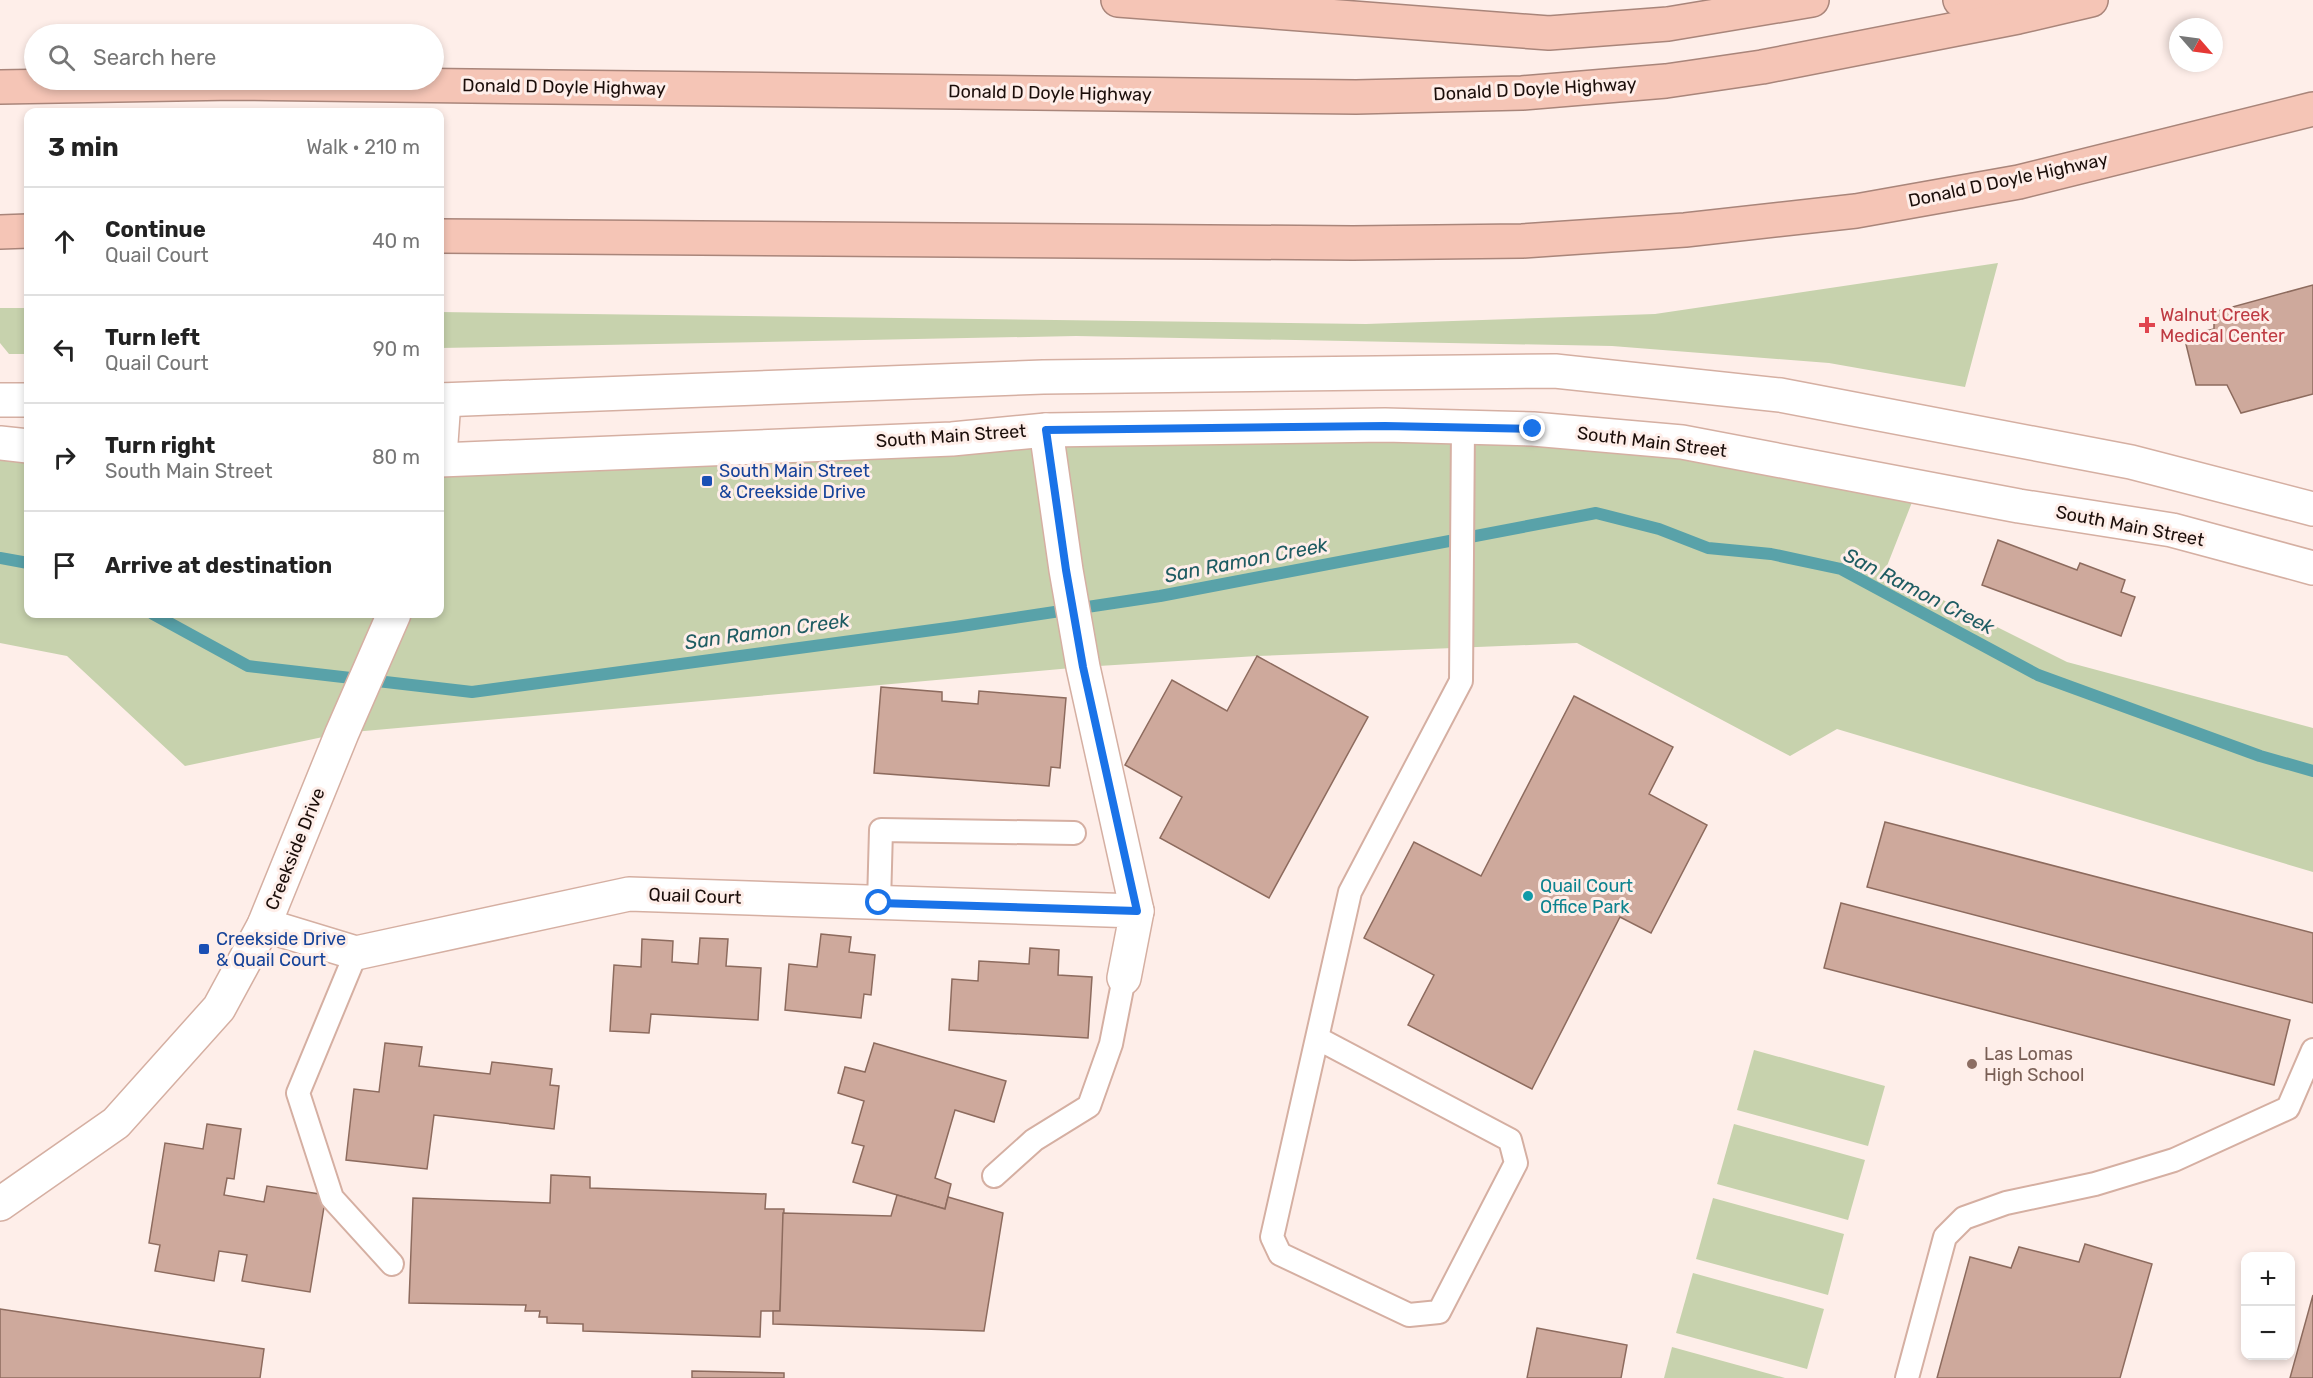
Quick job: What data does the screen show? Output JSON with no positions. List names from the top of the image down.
{
  "streets": {
    "highway": ["Donald D Doyle Highway"],
    "main road": ["South Main Street", "Creekside Drive", "Quail Court"]
  },
  "crossings": [
    ["Creekside Drive", "Quail Court"]
  ],
  "water": ["San Ramon Creek"],
  "places": {
    "health": ["Walnut Creek Medical Center"],
    "transit": ["South Main Street & Creekside Drive", "Creekside Drive & Quail Court"],
    "other": ["Quail Court Office Park", "Las Lomas High School"]
  },
  "north": "bottom right",
  "page": {
    "search": "Search here",
    "heading": ["3 min", "Walk · 210 m"],
    "list": [
      ["Continue", "Quail Court", "40 m"],
      ["Turn left", "Quail Court", "90 m"],
      ["Turn right", "South Main Street", "80 m"],
      "Arrive at destination"
    ],
    "map_buttons": ["+", "−"]
  }
}
